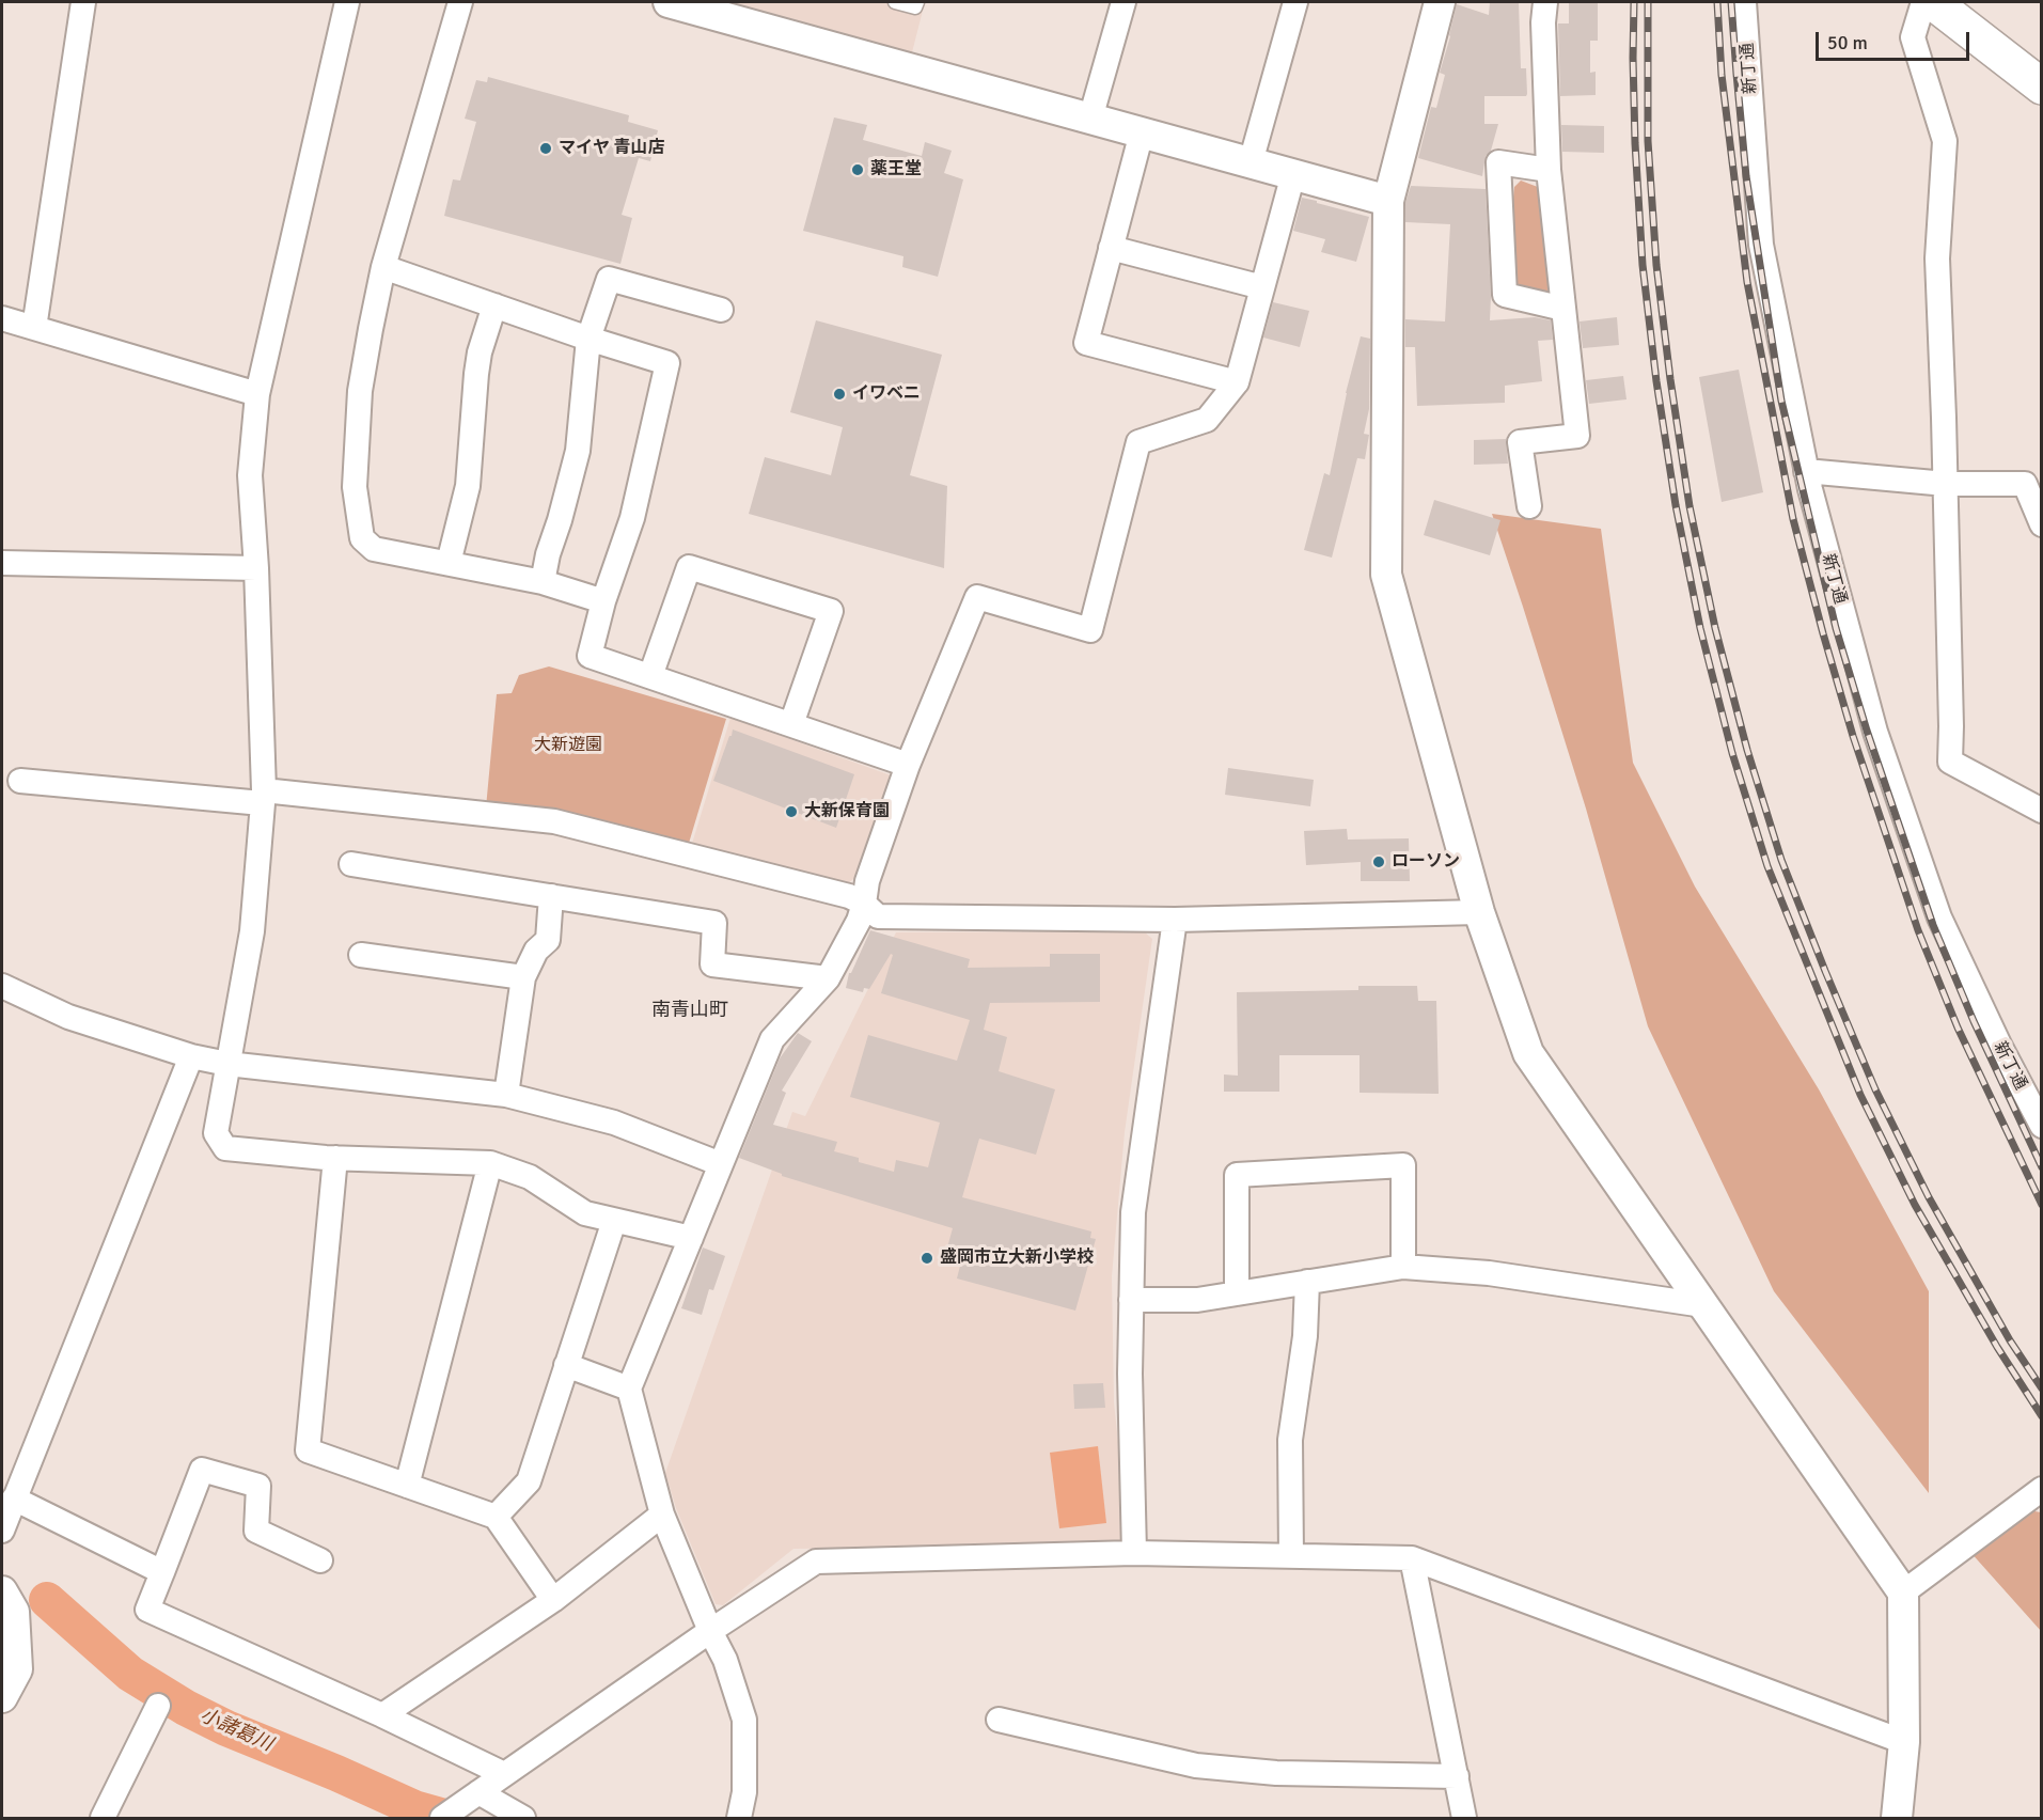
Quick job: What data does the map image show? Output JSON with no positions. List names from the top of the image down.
{
  "streets": {
    "street": ["新丁通"]
  },
  "districts": ["南青山町"],
  "water": ["小諸葛川"],
  "parks": ["大新遊園"],
  "places": [
    "マイヤ 青山店",
    "薬王堂",
    "イワベニ",
    "大新保育園",
    "ローソン",
    "盛岡市立大新小学校"
  ],
  "scale_bar": "50 m"
}
